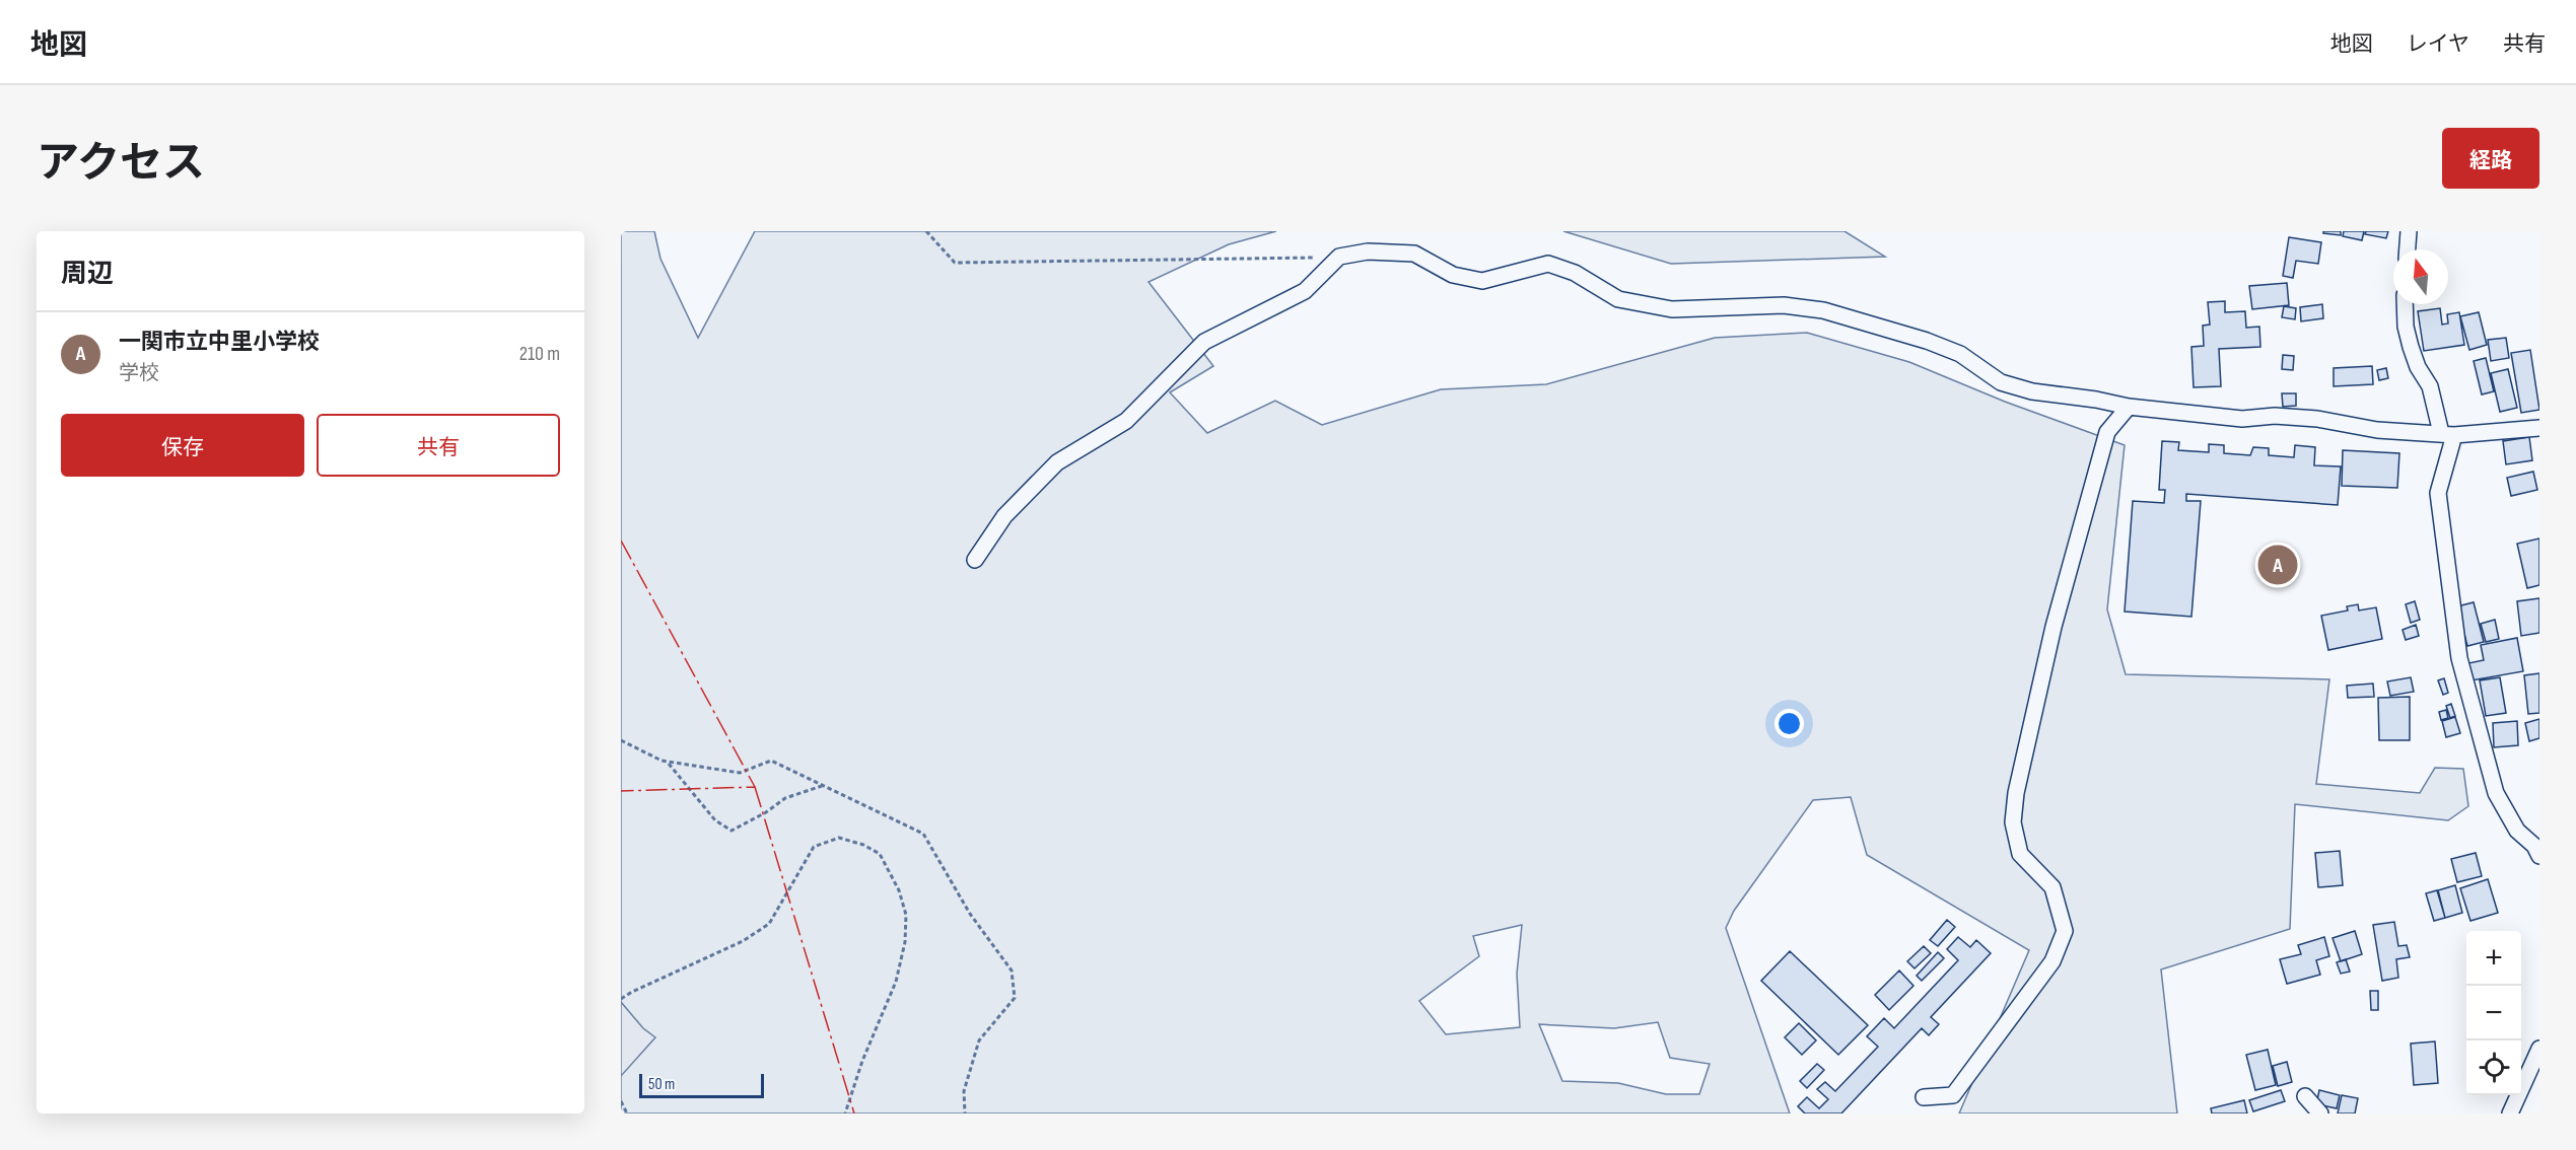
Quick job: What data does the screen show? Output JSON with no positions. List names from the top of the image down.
{
  "scale_bar": "50 m",
  "north": "top",
  "page": {
    "header": "地図",
    "nav": ["地図", "レイヤ", "共有"],
    "title": "アクセス",
    "buttons": [
      "経路",
      ["保存", "共有"]
    ],
    "heading": "周辺",
    "list": [
      {
        "mark": "A",
        "name": "一関市立中里小学校",
        "note": "学校",
        "value": "210 m"
      }
    ],
    "pins": "A",
    "map_buttons": ["+", "−"],
    "scale": "50 m"
  }
}
